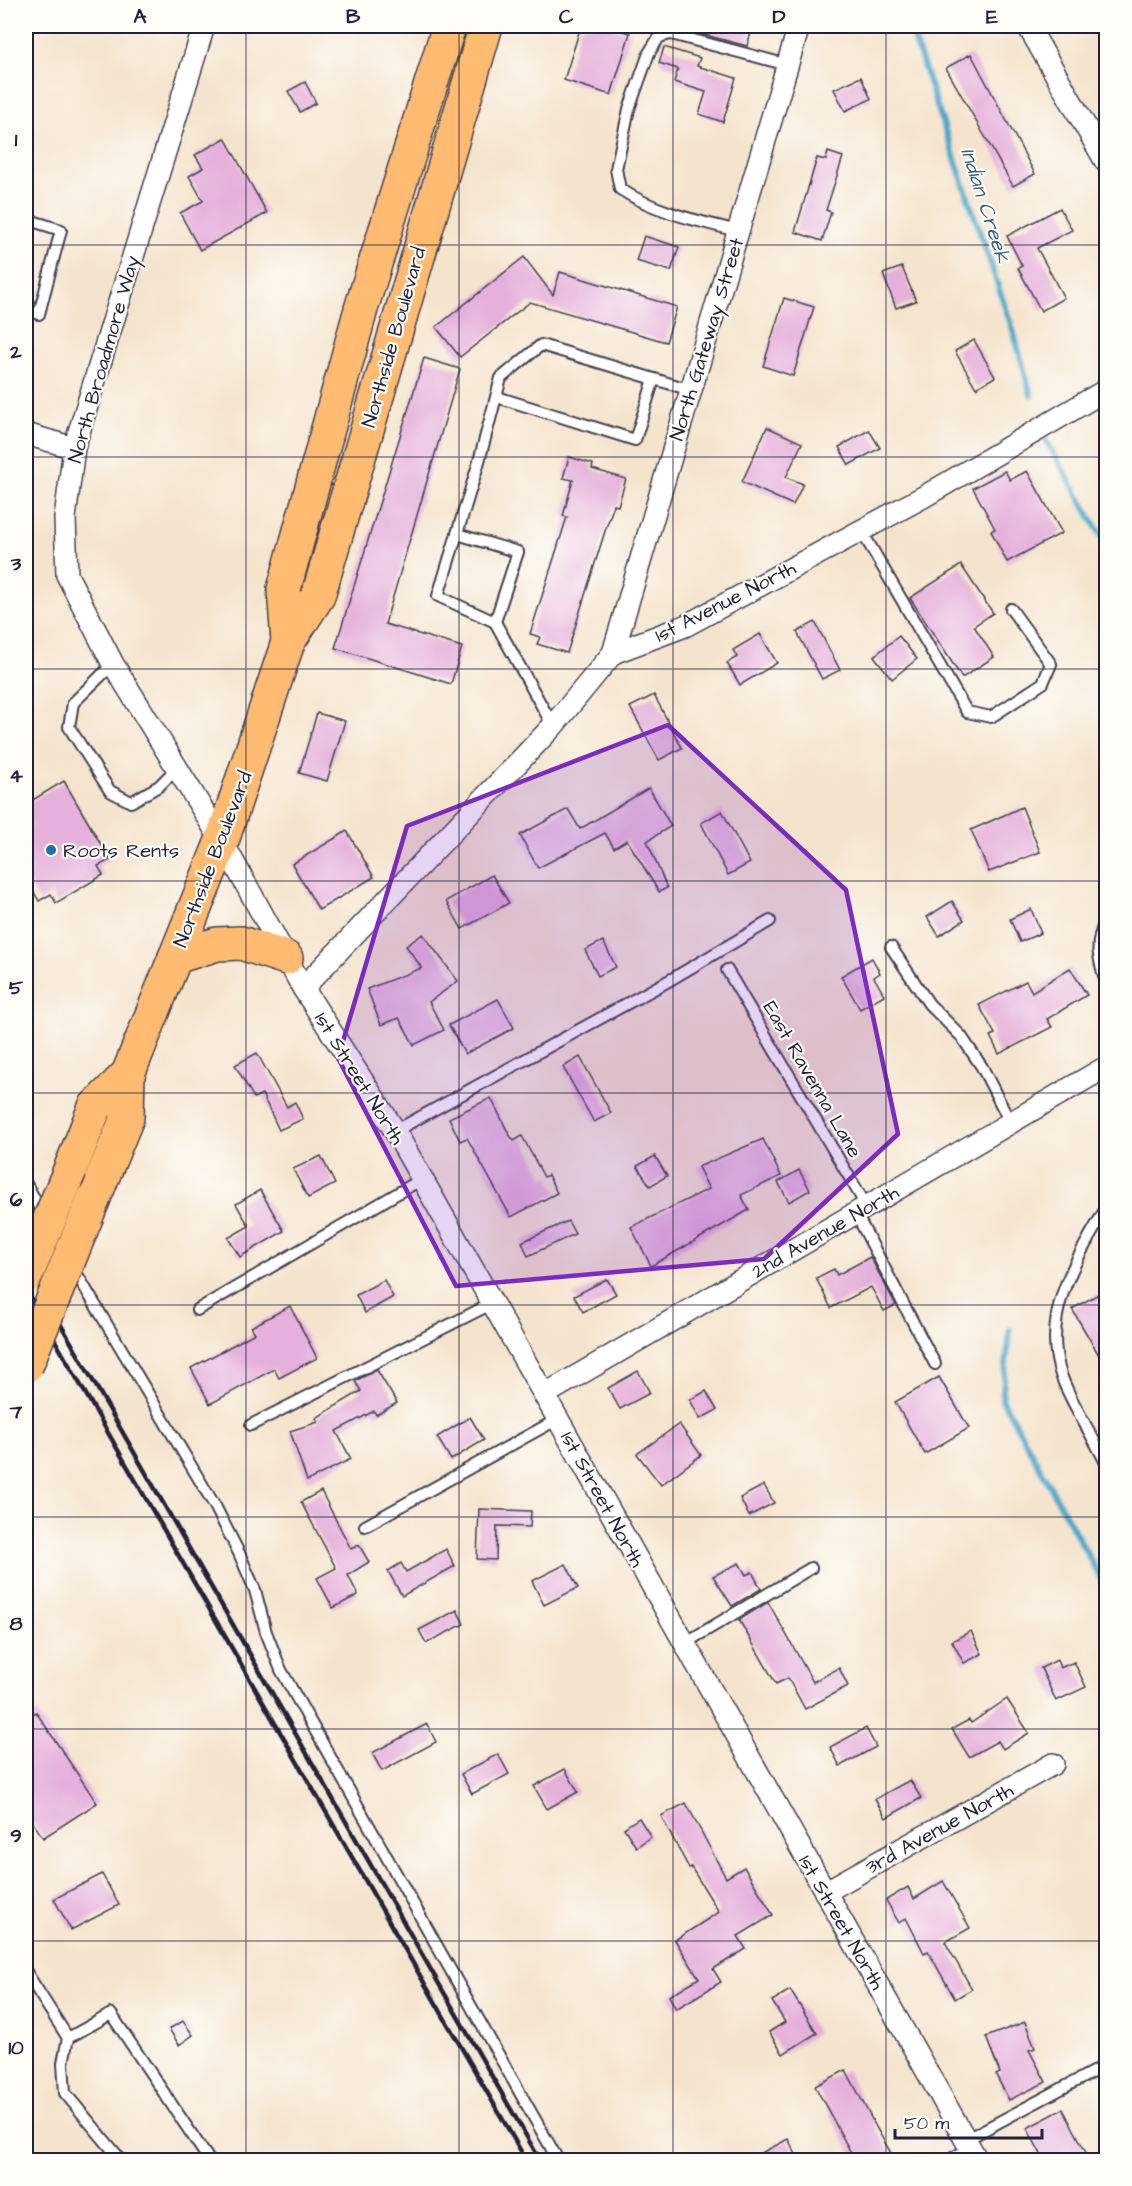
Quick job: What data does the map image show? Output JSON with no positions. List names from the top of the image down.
{
  "streets": {
    "main road": ["Northside Boulevard"],
    "street": [
      "North Gateway Street",
      "North Broadmore Way",
      "1st Avenue North",
      "1st Street North",
      "2nd Avenue North",
      "3rd Avenue North"
    ],
    "lane": ["East Ravenna Lane"]
  },
  "crossings": [
    ["Northside Boulevard", "North Broadmore Way"],
    ["Northside Boulevard", "1st Street North"],
    ["North Gateway Street", "1st Avenue North"],
    ["North Broadmore Way", "1st Street North"],
    ["1st Street North", "2nd Avenue North"],
    ["1st Street North", "3rd Avenue North"],
    ["East Ravenna Lane", "2nd Avenue North"]
  ],
  "water": ["Indian Creek"],
  "places": ["Roots Rents"],
  "scale_bar": "50 m",
  "grid": {
    "columns": [
      "A",
      "B",
      "C",
      "D",
      "E"
    ],
    "rows": [
      "1",
      "2",
      "3",
      "4",
      "5",
      "6",
      "7",
      "8",
      "9",
      "10"
    ]
  }
}
